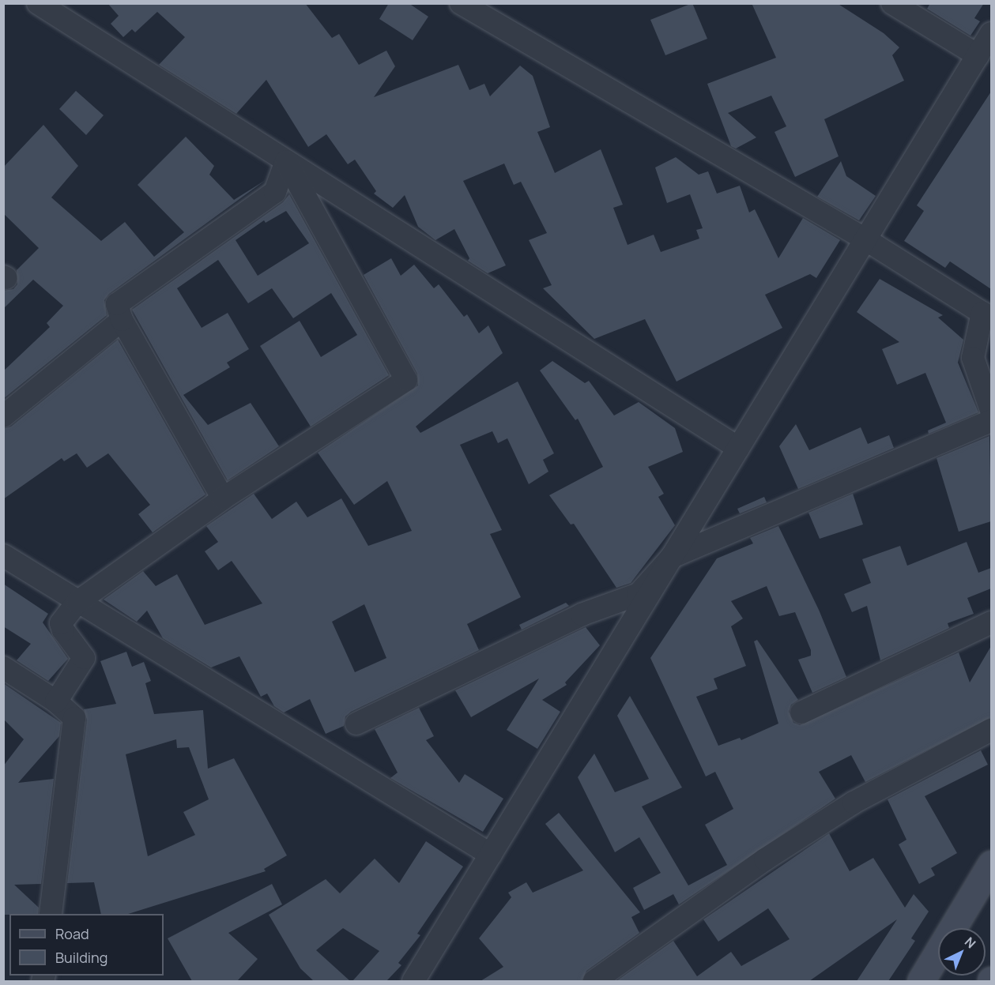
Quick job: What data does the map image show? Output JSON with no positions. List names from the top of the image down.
{
  "legend": ["Road", "Building"],
  "north": "top right"
}
